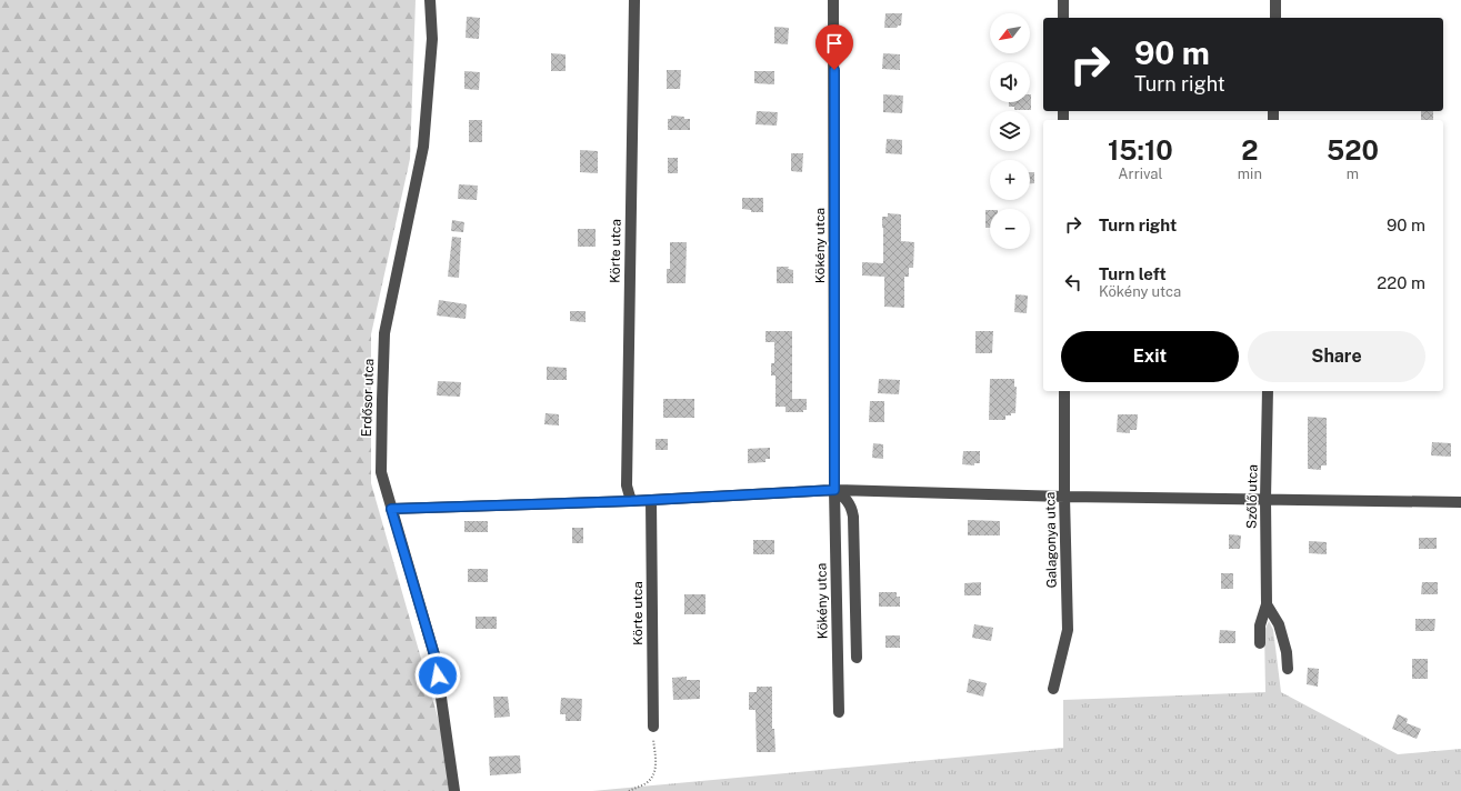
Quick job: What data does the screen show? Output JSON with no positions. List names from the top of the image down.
{
  "streets": {
    "street": [
      "Kökény utca",
      "Körte utca",
      "Erdősor utca",
      "Szőlő utca",
      "Galagonya utca"
    ]
  },
  "north": "bottom left",
  "page": {
    "map_buttons": ["+", "−"],
    "turn": ["90 m", "Turn right"],
    "eta": [
      "15:10",
      "Arrival",
      "2",
      "min",
      "520",
      "m"
    ],
    "list": [
      {
        "name": "Turn right",
        "value": "90 m"
      },
      {
        "name": "Turn left",
        "note": "Kökény utca",
        "value": "220 m"
      }
    ],
    "buttons": ["Exit", "Share"]
  }
}
